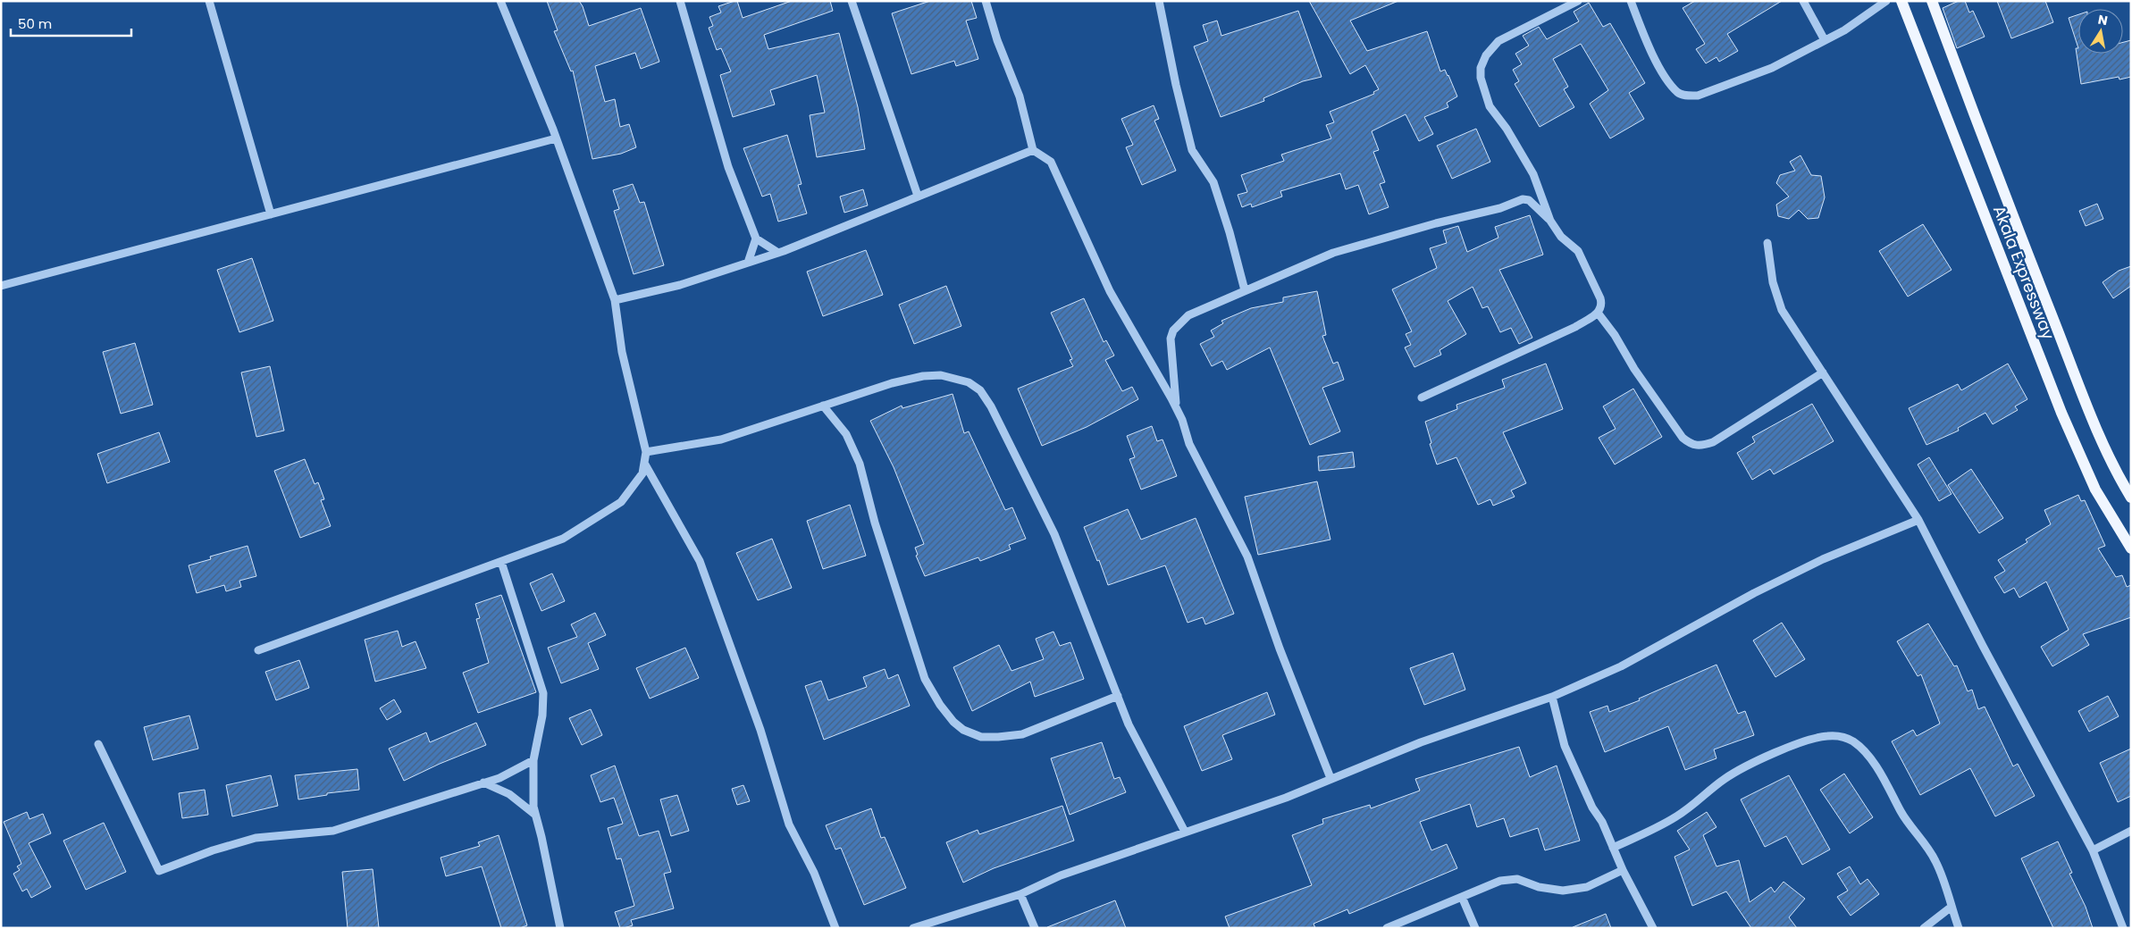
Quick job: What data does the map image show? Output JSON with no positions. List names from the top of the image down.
{
  "streets": {
    "main road": ["Akala Expressway"]
  },
  "scale_bar": "50 m",
  "north": "top"
}
